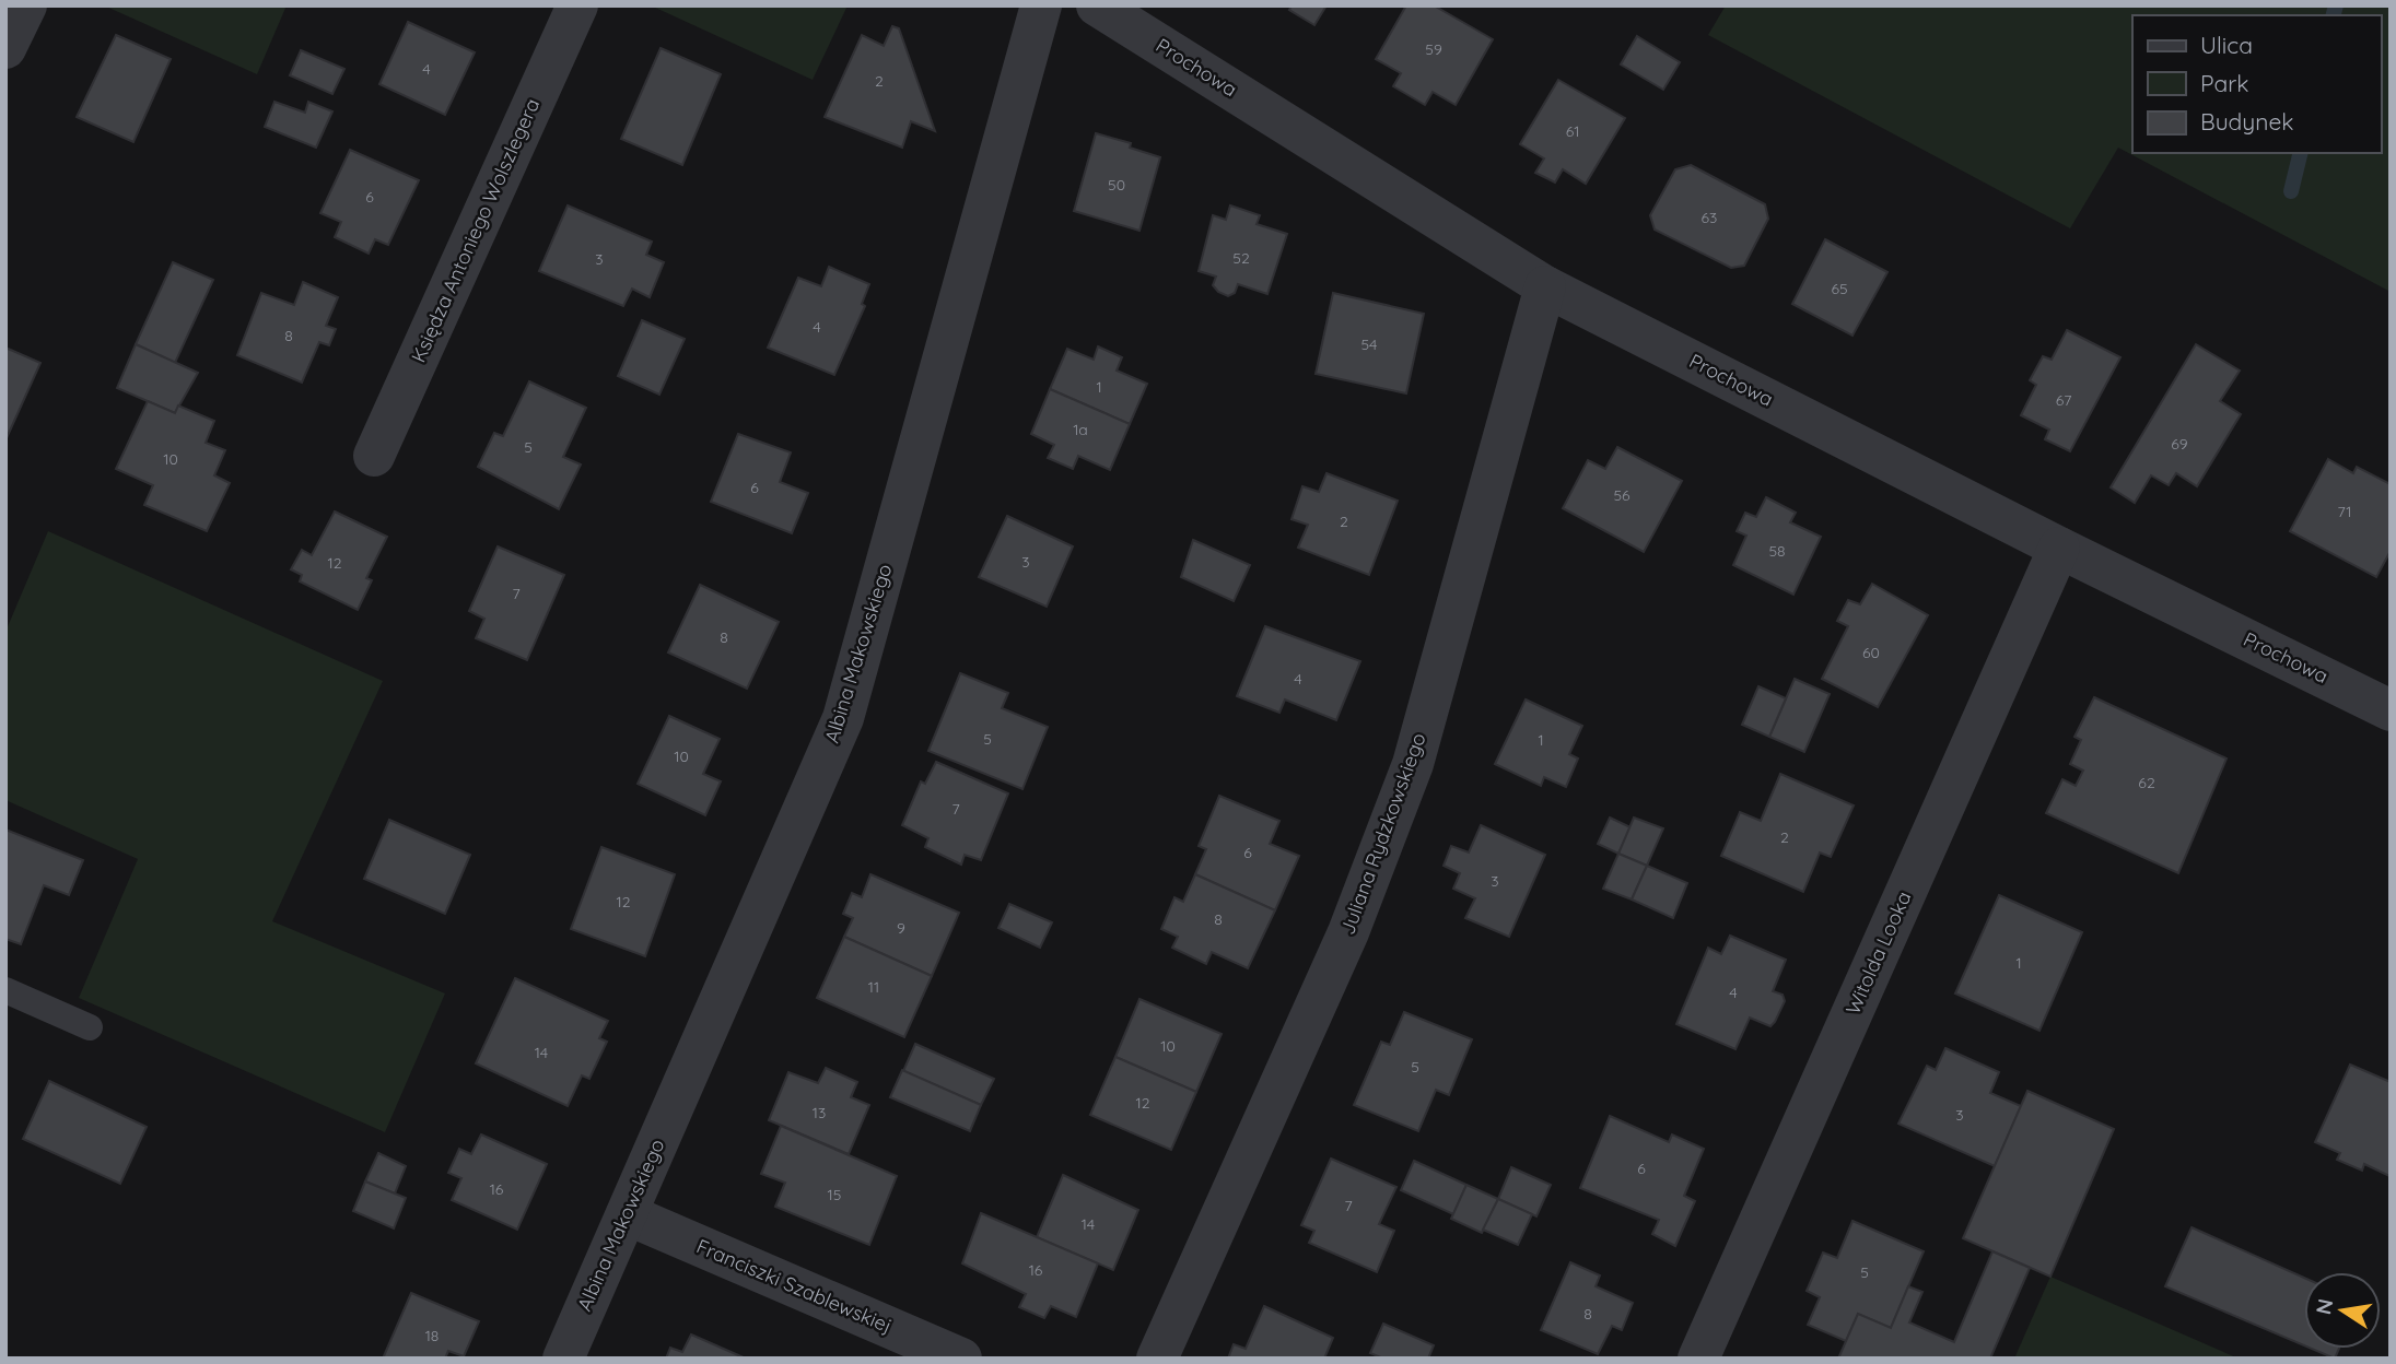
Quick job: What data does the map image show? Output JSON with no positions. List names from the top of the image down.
{
  "streets": {
    "street": [
      "Prochowa",
      "Księdza Antoniego Wolszlegera",
      "Albina Makowskiego",
      "Juliana Rydzkowskiego",
      "Witolda Looka",
      "Franciszki Szablewskiej"
    ]
  },
  "crossings": [
    ["Prochowa", "Juliana Rydzkowskiego"],
    ["Prochowa", "Witolda Looka"],
    ["Albina Makowskiego", "Franciszki Szablewskiej"]
  ],
  "house_numbers": [
    "59",
    "4",
    "2",
    "61",
    "50",
    "6",
    "63",
    "52",
    "3",
    "65",
    "4",
    "8",
    "54",
    "1",
    "67",
    "1a",
    "69",
    "5",
    "10",
    "6",
    "56",
    "71",
    "2",
    "58",
    "3",
    "12",
    "7",
    "8",
    "60",
    "4",
    "5",
    "1",
    "10",
    "62",
    "7",
    "2",
    "6",
    "3",
    "12",
    "8",
    "9",
    "1",
    "11",
    "4",
    "10",
    "14",
    "5",
    "12",
    "13",
    "3",
    "6",
    "16",
    "15",
    "7",
    "14",
    "16",
    "5",
    "8",
    "18"
  ],
  "legend": ["Ulica", "Park", "Budynek"],
  "north": "left"
}
